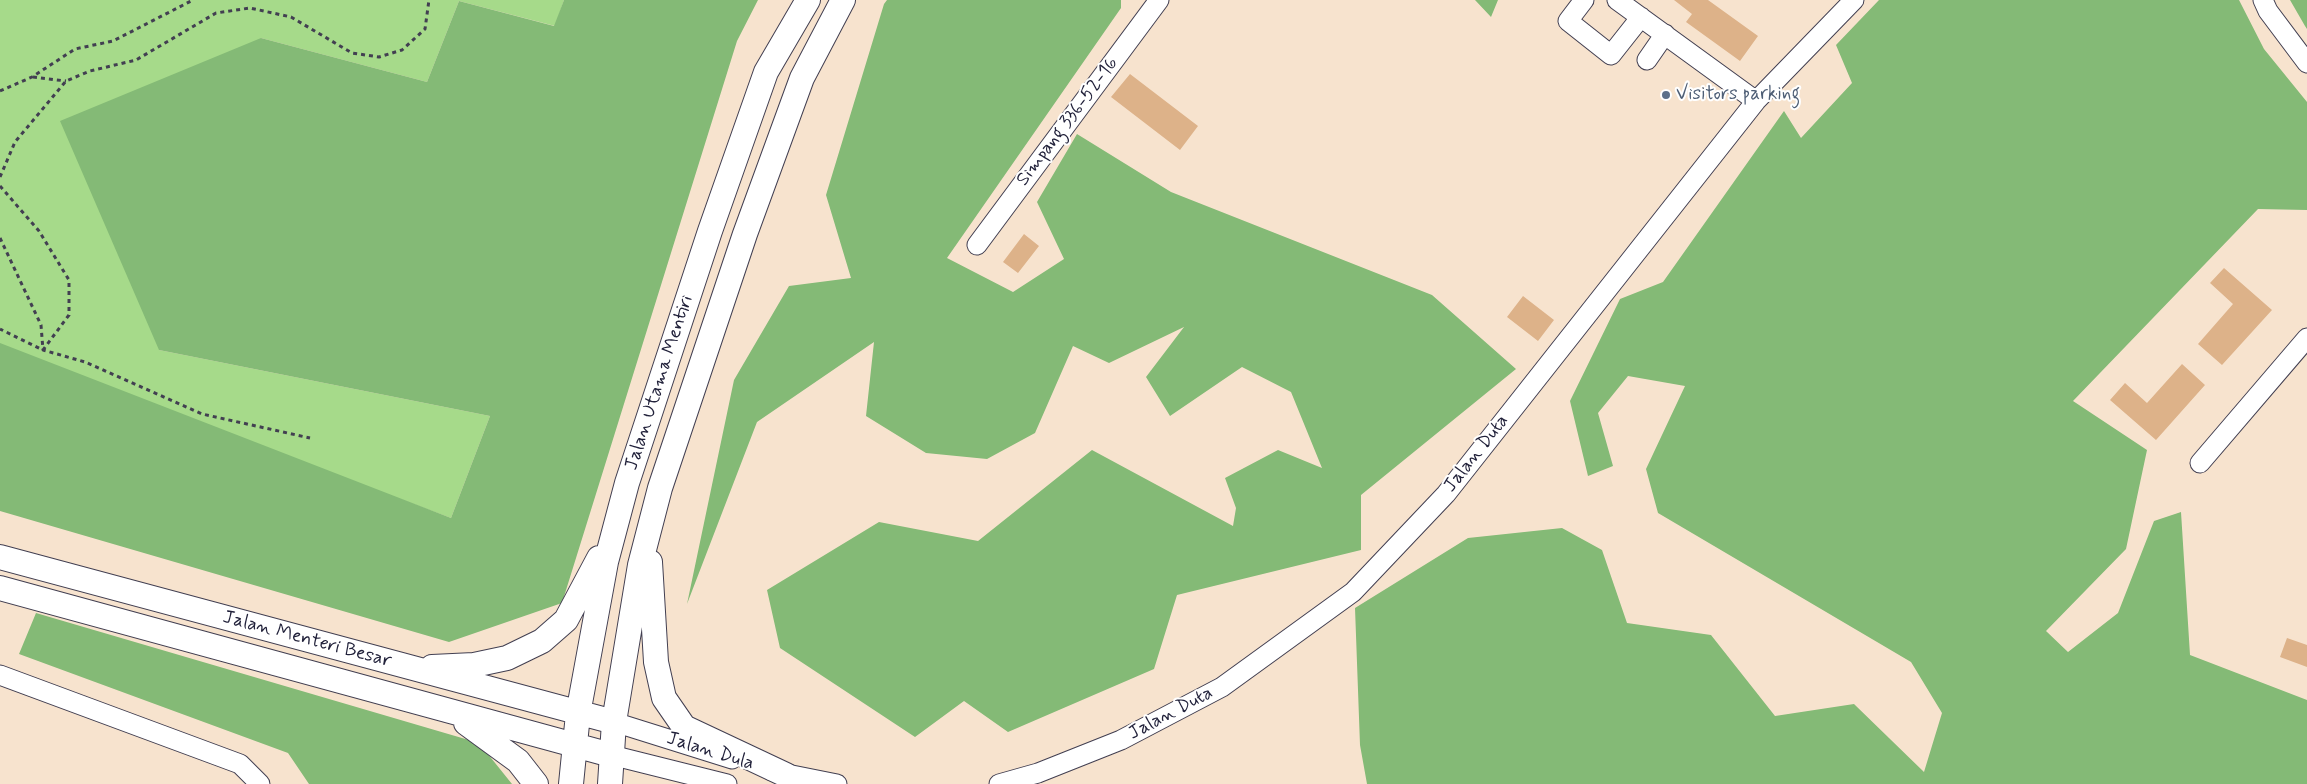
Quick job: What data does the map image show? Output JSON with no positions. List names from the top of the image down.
{
  "streets": {
    "main road": ["Jalan Utama Mentiri", "Jalan Menteri Besar"],
    "street": ["Simpang 336-52-16", "Jalan Duta", "Jalan Dula"]
  },
  "crossings": [
    ["Jalan Utama Mentiri", "Jalan Menteri Besar"],
    ["Jalan Utama Mentiri", "Jalan Dula"],
    ["Jalan Menteri Besar", "Jalan Dula"]
  ],
  "places": ["Visitors parking"]
}
